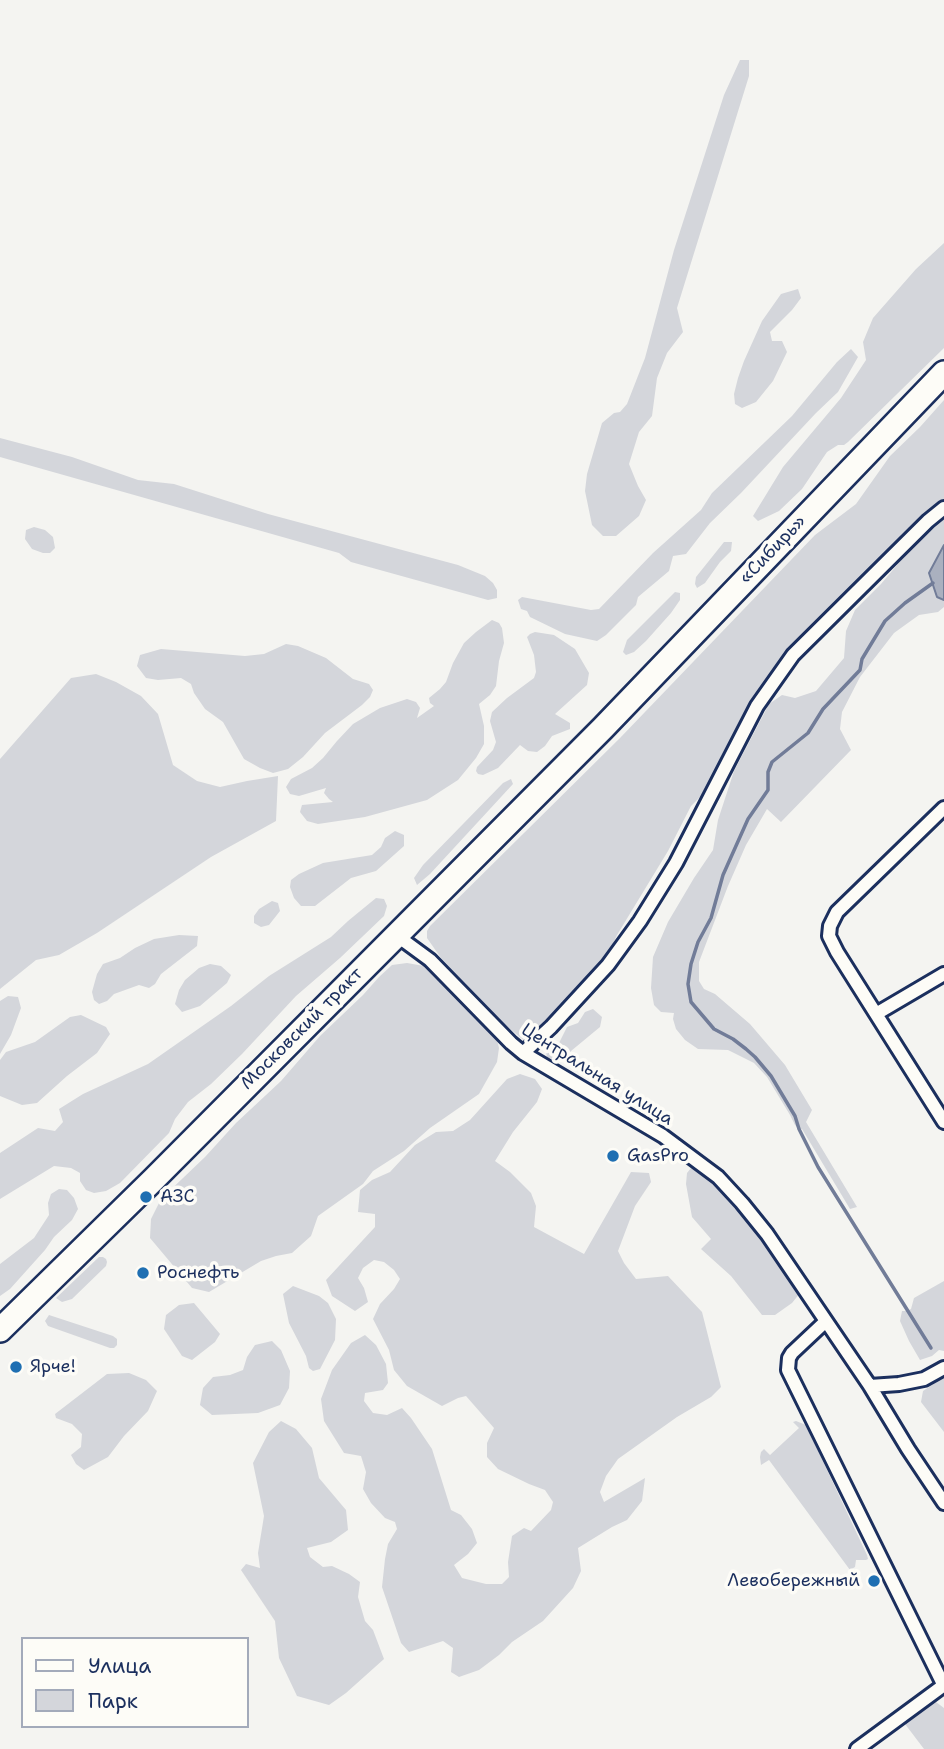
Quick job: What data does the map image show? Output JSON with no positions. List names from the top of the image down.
{
  "streets": {
    "highway": ["«Сибирь»", "Московский тракт"],
    "street": ["Центральная улица"]
  },
  "crossings": [
    ["«Сибирь»", "Московский тракт"],
    ["Московский тракт", "Центральная улица"]
  ],
  "places": [
    "GasPro",
    "АЗС",
    "Роснефть",
    "Ярче!",
    "Левобережный"
  ],
  "legend": ["Улица", "Парк"]
}
